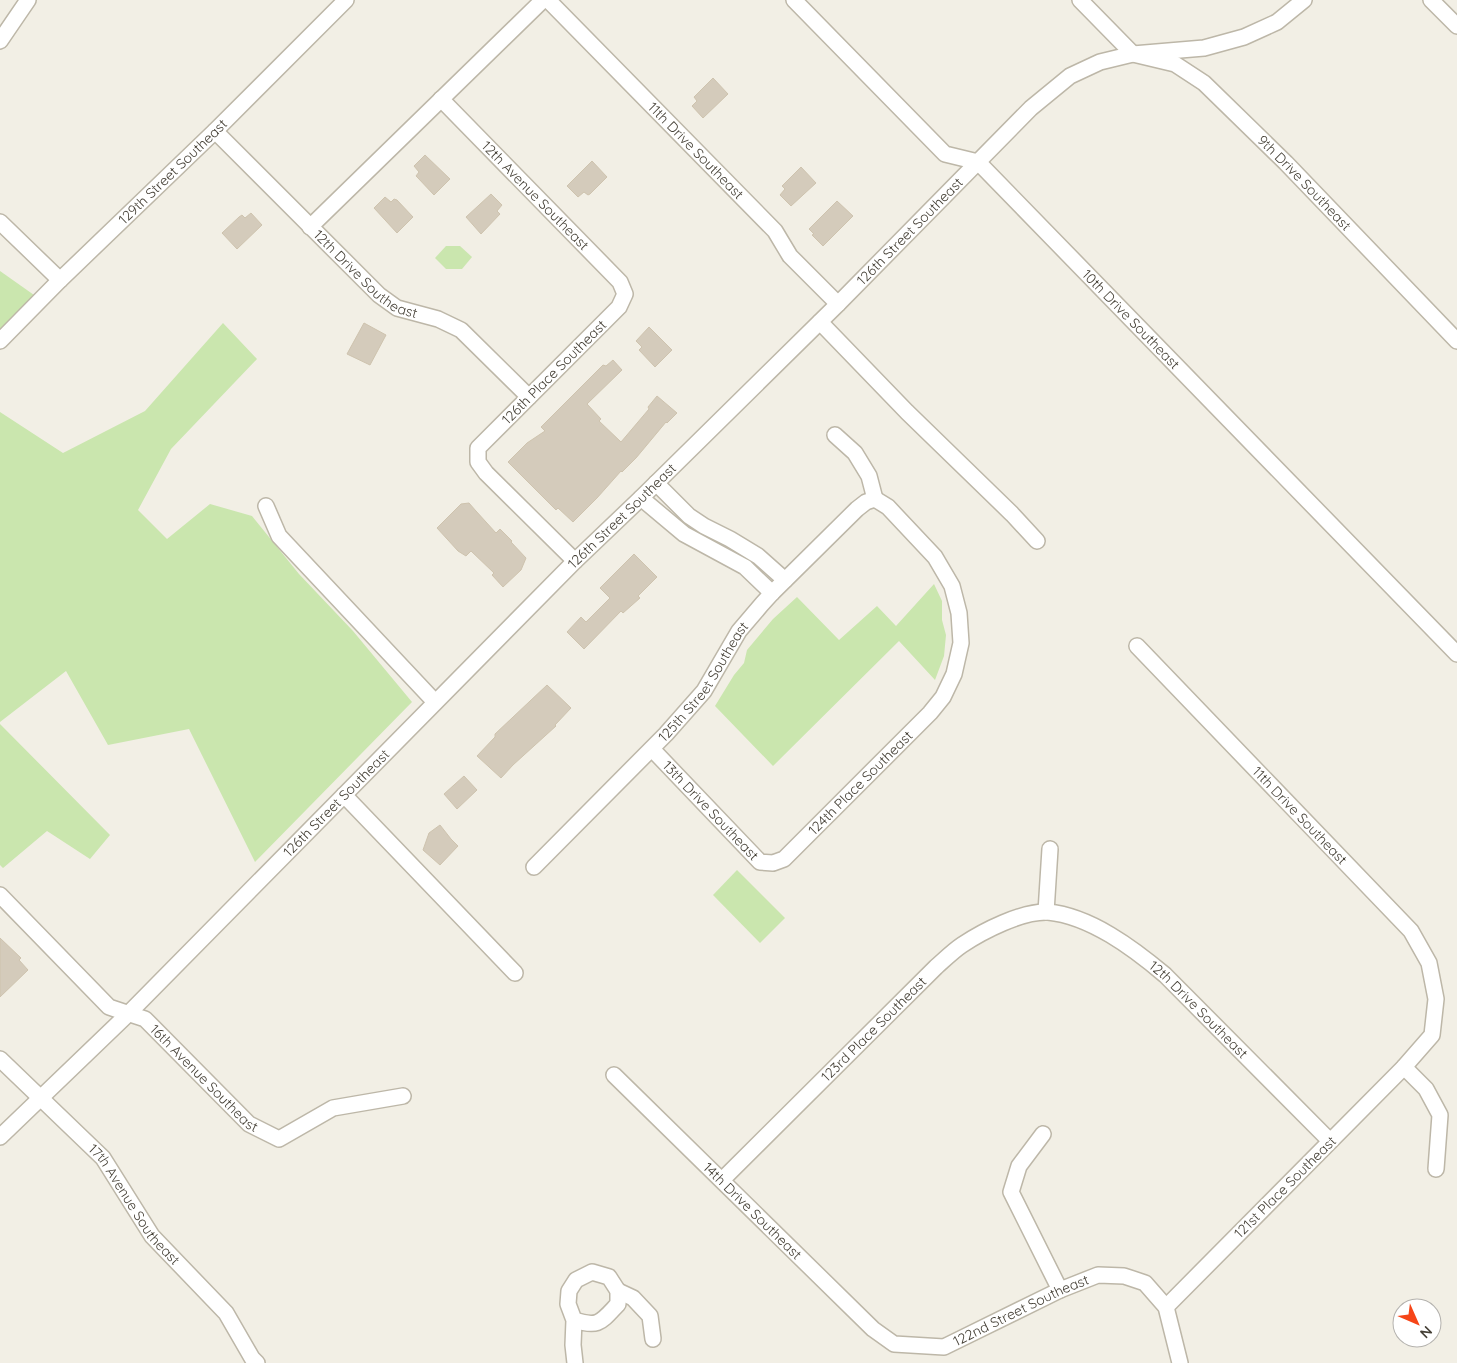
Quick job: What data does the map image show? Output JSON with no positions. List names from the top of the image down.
{
  "streets": {
    "street": [
      "11th Drive Southeast",
      "129th Street Southeast",
      "9th Drive Southeast",
      "12th Avenue Southeast",
      "126th Street Southeast",
      "12th Drive Southeast",
      "10th Drive Southeast",
      "126th Place Southeast",
      "125th Street Southeast",
      "124th Place Southeast",
      "13th Drive Southeast",
      "123rd Place Southeast",
      "16th Avenue Southeast",
      "121st Place Southeast",
      "17th Avenue Southeast",
      "14th Drive Southeast",
      "122nd Street Southeast"
    ]
  },
  "crossings": [
    ["11th Drive Southeast", "126th Street Southeast"],
    ["11th Drive Southeast", "121st Place Southeast"],
    ["129th Street Southeast", "12th Drive Southeast"],
    ["9th Drive Southeast", "126th Street Southeast"],
    ["12th Avenue Southeast", "126th Place Southeast"],
    ["126th Street Southeast", "10th Drive Southeast"],
    ["126th Street Southeast", "126th Place Southeast"],
    ["126th Street Southeast", "16th Avenue Southeast"],
    ["126th Street Southeast", "17th Avenue Southeast"],
    ["12th Drive Southeast", "126th Place Southeast"],
    ["12th Drive Southeast", "123rd Place Southeast"],
    ["12th Drive Southeast", "121st Place Southeast"],
    ["125th Street Southeast", "124th Place Southeast"],
    ["125th Street Southeast", "13th Drive Southeast"],
    ["124th Place Southeast", "13th Drive Southeast"],
    ["123rd Place Southeast", "14th Drive Southeast"],
    ["121st Place Southeast", "122nd Street Southeast"],
    ["14th Drive Southeast", "122nd Street Southeast"]
  ],
  "north": "bottom right"
}
